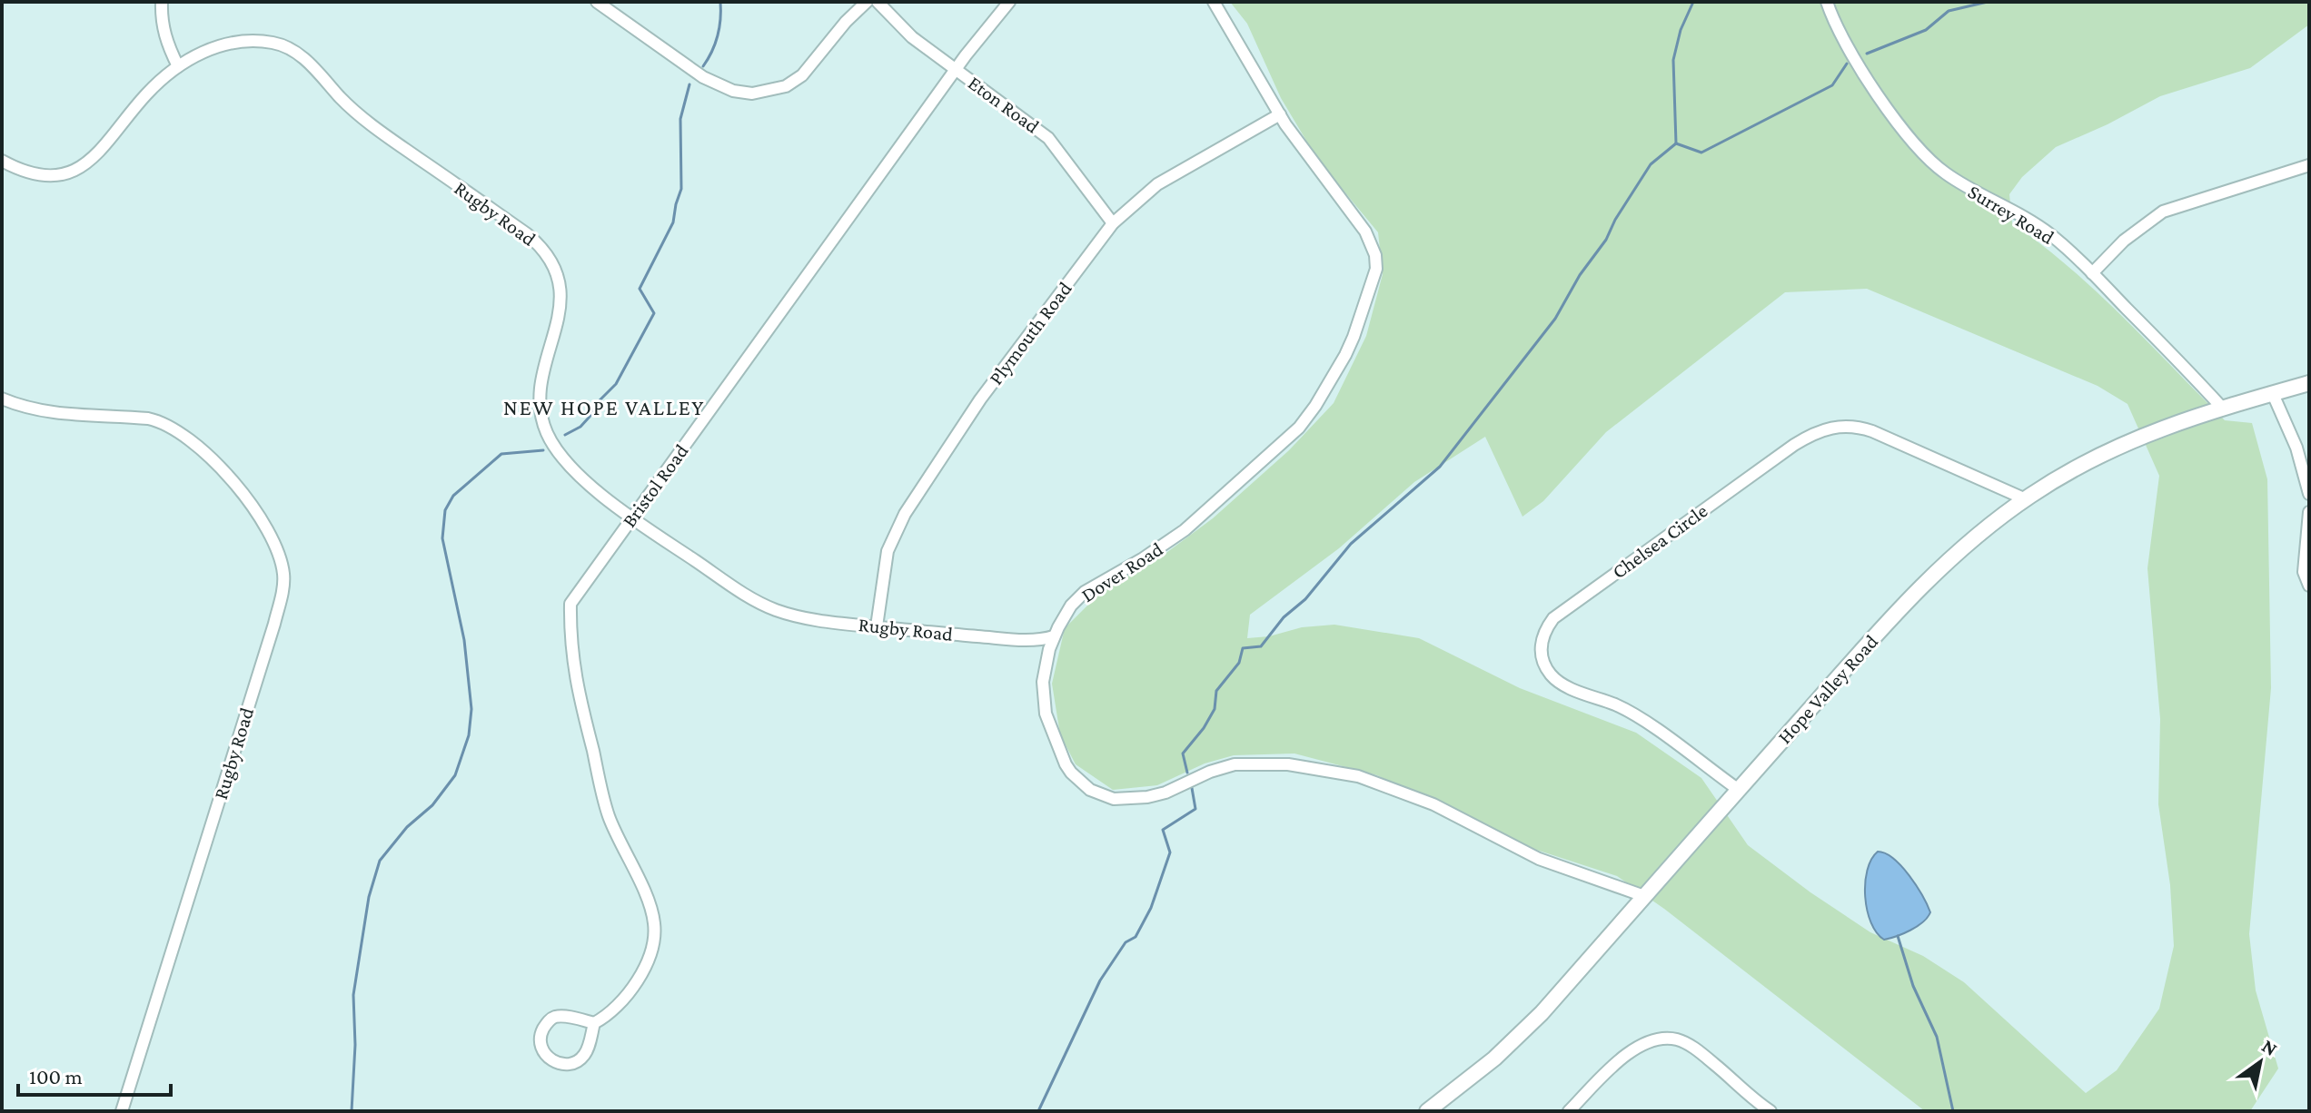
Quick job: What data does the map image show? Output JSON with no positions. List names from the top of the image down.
{
  "streets": {
    "main road": ["Hope Valley Road"],
    "street": [
      "Eton Road",
      "Rugby Road",
      "Surrey Road",
      "Plymouth Road",
      "Bristol Road",
      "Chelsea Circle",
      "Dover Road"
    ]
  },
  "crossings": [
    ["Eton Road", "Plymouth Road"],
    ["Eton Road", "Bristol Road"],
    ["Rugby Road", "Plymouth Road"],
    ["Rugby Road", "Bristol Road"],
    ["Rugby Road", "Dover Road"],
    ["Surrey Road", "Hope Valley Road"],
    ["Plymouth Road", "Dover Road"],
    ["Chelsea Circle", "Hope Valley Road"],
    ["Dover Road", "Hope Valley Road"]
  ],
  "districts": ["NEW HOPE VALLEY"],
  "scale_bar": "100 m",
  "north": "top right"
}
